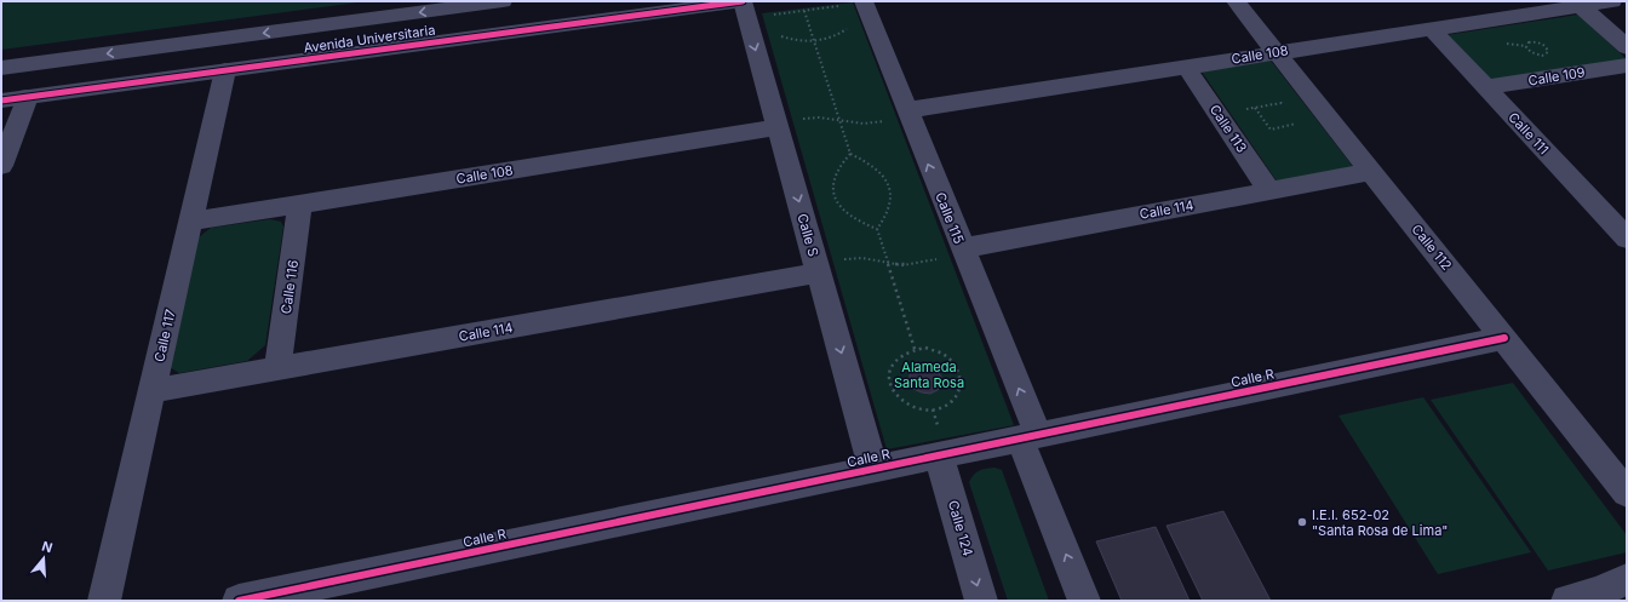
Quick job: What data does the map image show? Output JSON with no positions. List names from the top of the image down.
{
  "streets": {
    "street": [
      "Avenida Universitaria",
      "Calle 108",
      "Calle 109",
      "Calle 113",
      "Calle 111",
      "Calle 114",
      "Calle 115",
      "Calle S",
      "Calle 112",
      "Calle 116",
      "Calle 117",
      "Calle R",
      "Calle 124"
    ]
  },
  "crossings": [
    ["Avenida Universitaria", "Calle S"],
    ["Avenida Universitaria", "Calle 117"],
    ["Calle 108", "Calle 113"],
    ["Calle 108", "Calle 111"],
    ["Calle 108", "Calle 115"],
    ["Calle 108", "Calle S"],
    ["Calle 108", "Calle 112"],
    ["Calle 108", "Calle 116"],
    ["Calle 108", "Calle 117"],
    ["Calle 109", "Calle 111"],
    ["Calle 113", "Calle 114"],
    ["Calle 114", "Calle 115"],
    ["Calle 114", "Calle S"],
    ["Calle 114", "Calle 112"],
    ["Calle 114", "Calle 116"],
    ["Calle 114", "Calle 117"],
    ["Calle 115", "Calle R"],
    ["Calle S", "Calle R"],
    ["Calle 112", "Calle R"],
    ["Calle R", "Calle 124"]
  ],
  "one_way": ["Calle 115", "Calle S", "Calle 124"],
  "parks": ["Alameda Santa Rosa"],
  "places": ["I.E.I. 652-02 \"Santa Rosa de Lima\""],
  "north": "top"
}
